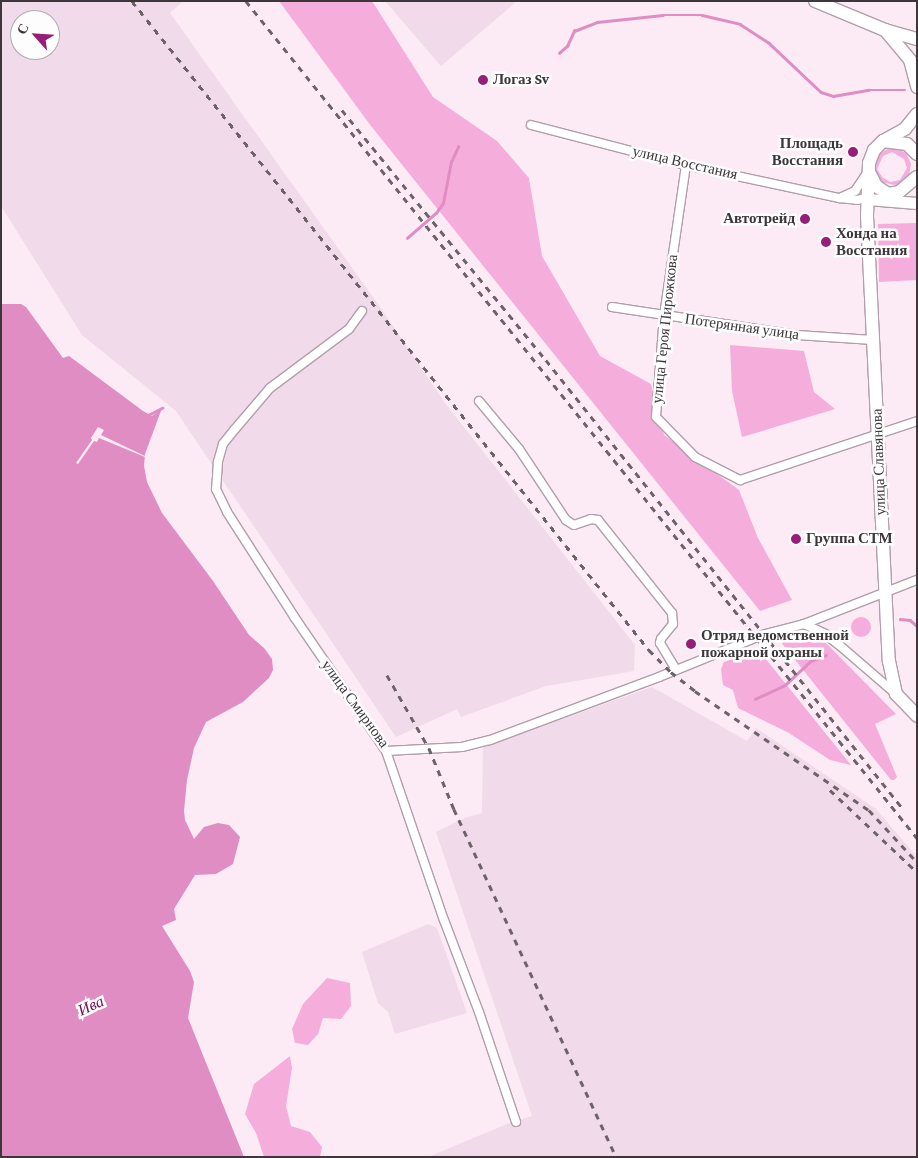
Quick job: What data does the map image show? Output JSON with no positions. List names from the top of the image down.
{
  "streets": {
    "main road": ["улица Славянова"],
    "street": [
      "улица Восстания",
      "Потерянная улица",
      "улица Героя Пирожкова",
      "улица Смирнова"
    ]
  },
  "crossings": [
    ["улица Восстания", "улица Героя Пирожкова"],
    ["улица Восстания", "улица Славянова"],
    ["Потерянная улица", "улица Героя Пирожкова"],
    ["Потерянная улица", "улица Славянова"],
    ["улица Героя Пирожкова", "улица Славянова"],
    ["улица Славянова", "улица Смирнова"]
  ],
  "water": ["Ива"],
  "places": [
    "Логаз Sv",
    "Площадь Восстания",
    "Автотрейд",
    "Хонда на Восстания",
    "Группа СТМ",
    "Отряд ведомственной пожарной охраны"
  ],
  "north": "top left"
}
